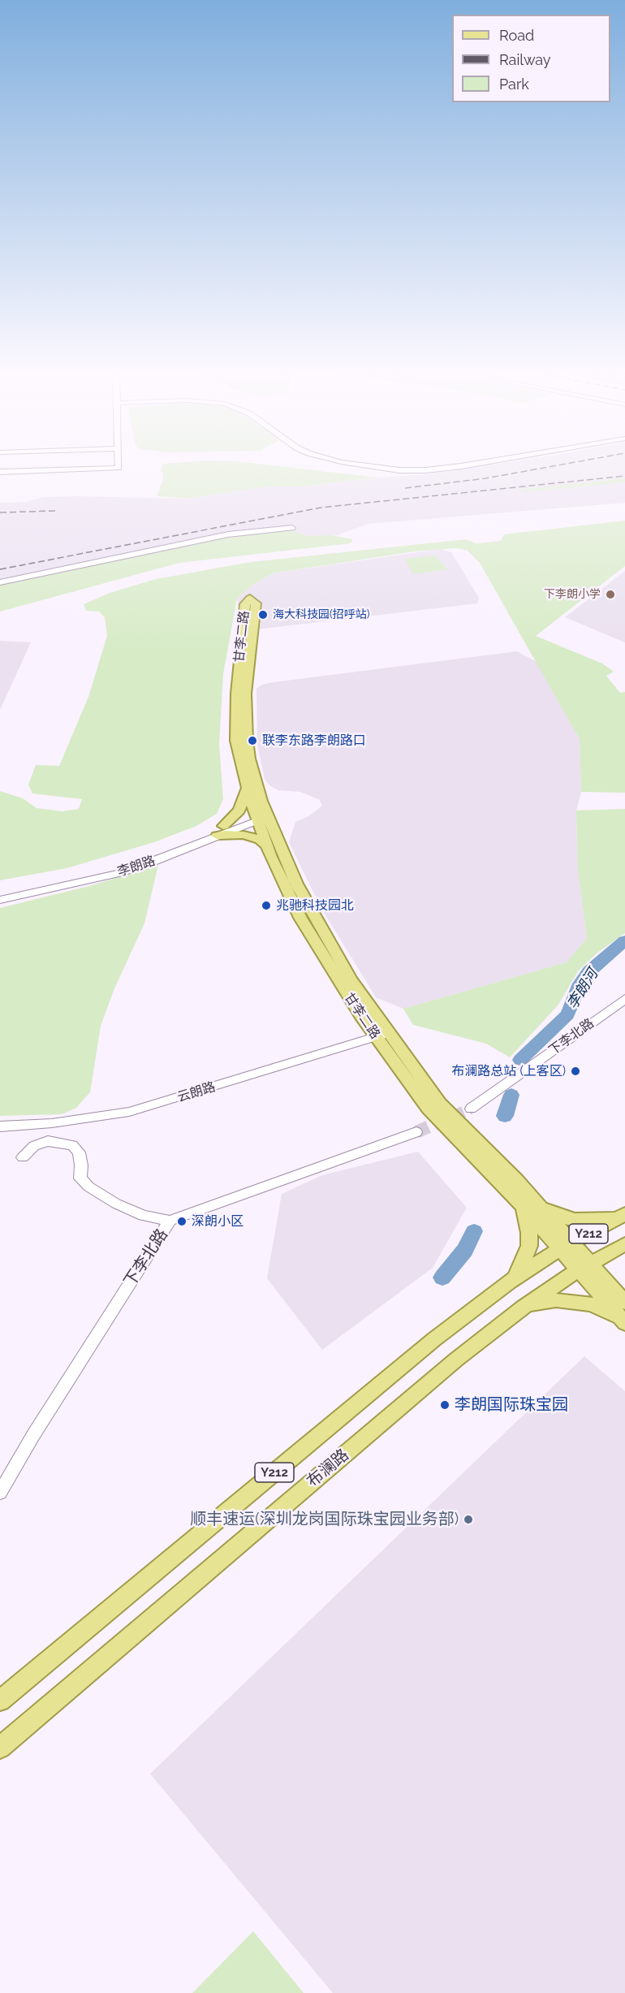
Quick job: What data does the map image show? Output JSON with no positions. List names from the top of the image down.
{
  "streets": {
    "main road": ["甘李二路", "Y212", "布澜路"],
    "street": ["李朗路", "下李北路", "云朗路"]
  },
  "crossings": [
    ["甘李二路", "李朗路"],
    ["甘李二路", "云朗路"],
    ["甘李二路", "Y212"],
    ["甘李二路", "布澜路"]
  ],
  "water": ["李朗河"],
  "places": [
    "下李朗小学",
    "海大科技园(招呼站)",
    "联李东路李朗路口",
    "兆驰科技园北",
    "布澜路总站 (上客区)",
    "深朗小区",
    "李朗国际珠宝园",
    "顺丰速运(深圳龙岗国际珠宝园业务部)"
  ],
  "legend": ["Road", "Railway", "Park"]
}
